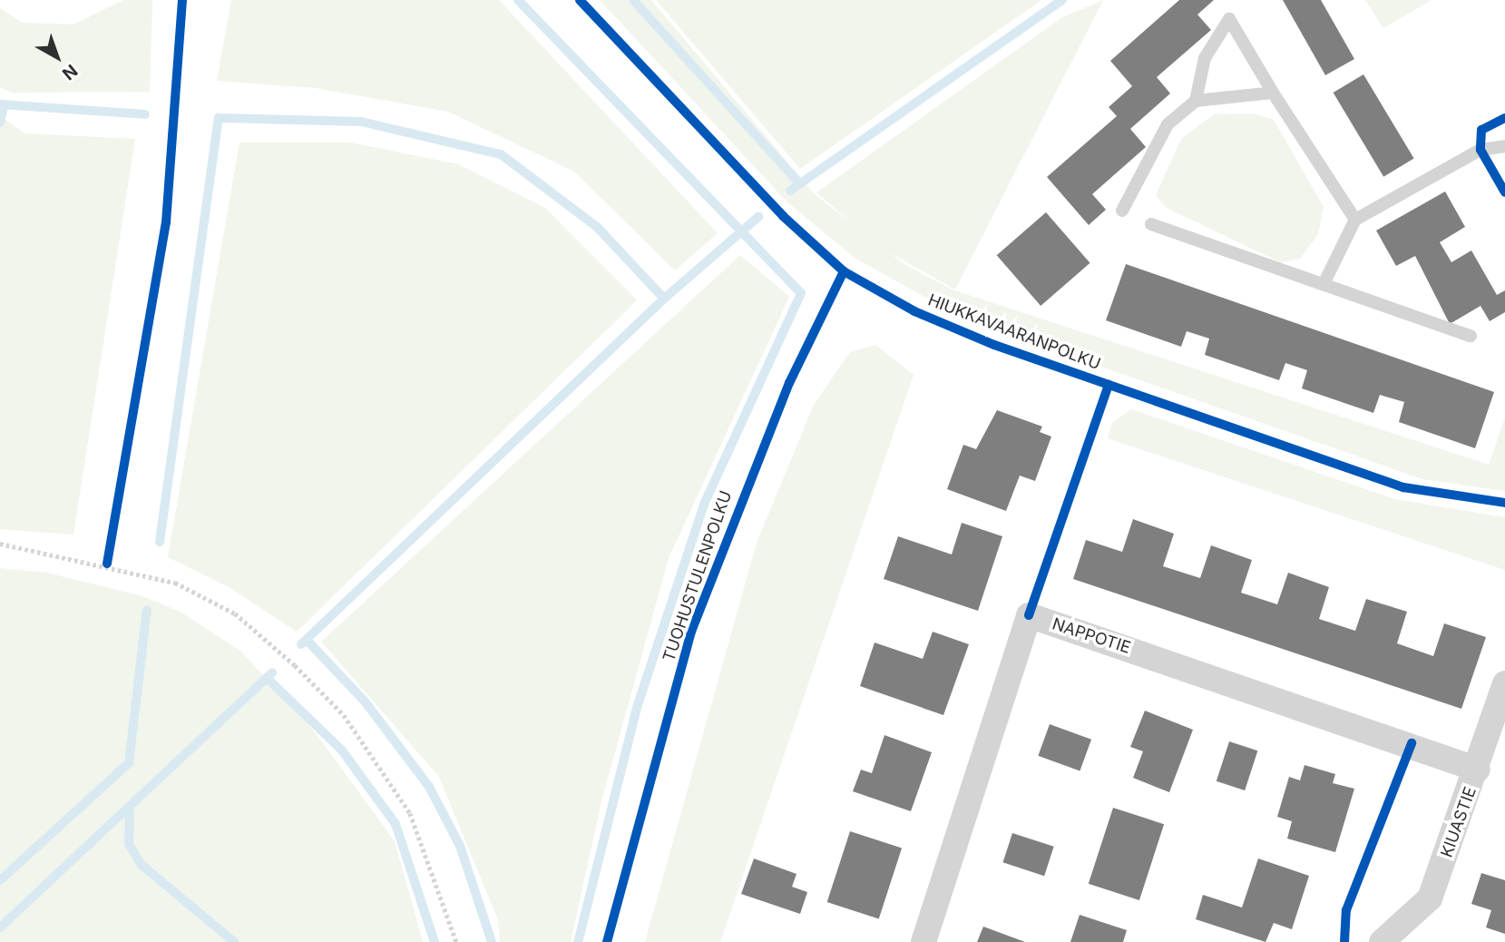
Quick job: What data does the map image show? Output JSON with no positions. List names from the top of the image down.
{
  "streets": {
    "street": ["NAPPOTIE", "KIUASTIE"],
    "cycle path": ["HIUKKAVAARANPOLKU", "TUOHUSTULENPOLKU"]
  },
  "crossings": [
    ["NAPPOTIE", "KIUASTIE"]
  ],
  "north": "bottom right"
}
